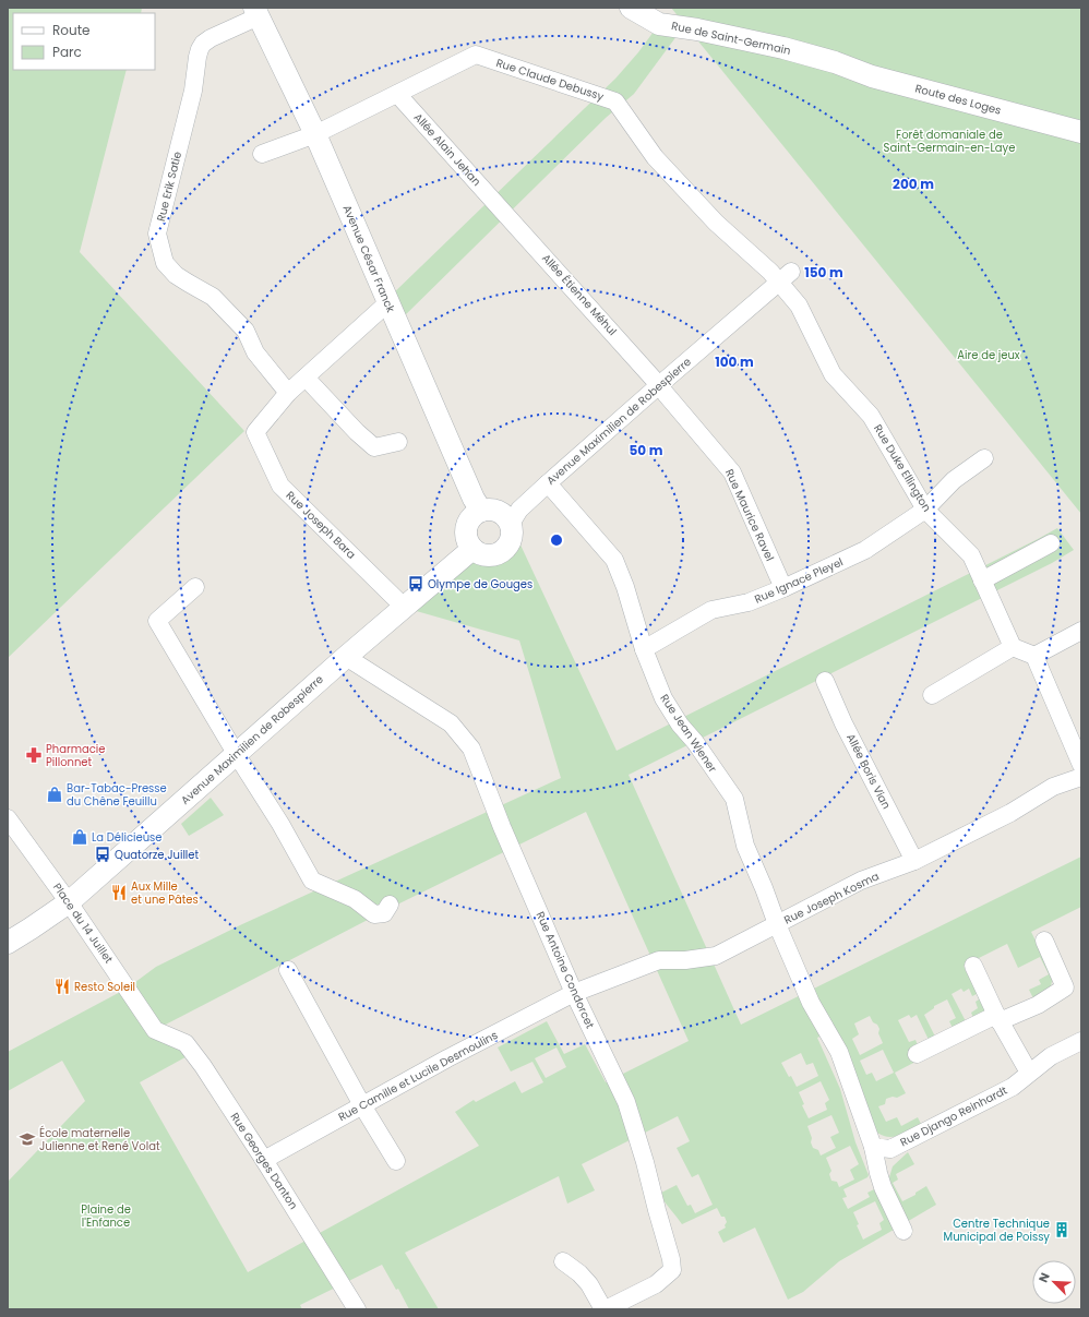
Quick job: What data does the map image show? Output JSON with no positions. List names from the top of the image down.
{
  "streets": {
    "street": [
      "Rue de Saint-Germain",
      "Rue Claude Debussy",
      "Route des Loges",
      "Allée Alain Jehan",
      "Rue Erik Satie",
      "Avenue César Franck",
      "Allée Étienne Méhul",
      "Avenue Maximilien de Robespierre",
      "Rue Duke Ellington",
      "Rue Maurice Ravel",
      "Rue Joseph Bara",
      "Rue Ignace Pleyel",
      "Rue Jean Wiener",
      "Allée Boris Vian",
      "Rue Joseph Kosma",
      "Place du 14 Juillet",
      "Rue Antoine Condorcet",
      "Rue Camille et Lucile Desmoulins",
      "Rue Django Reinhardt",
      "Rue Georges Danton"
    ]
  },
  "crossings": [
    ["Rue de Saint-Germain", "Route des Loges"],
    ["Rue Claude Debussy", "Allée Alain Jehan"],
    ["Rue Claude Debussy", "Avenue César Franck"],
    ["Rue Claude Debussy", "Avenue Maximilien de Robespierre"],
    ["Rue Claude Debussy", "Rue Duke Ellington"],
    ["Allée Alain Jehan", "Allée Étienne Méhul"],
    ["Rue Erik Satie", "Avenue César Franck"],
    ["Rue Erik Satie", "Rue Joseph Bara"],
    ["Avenue César Franck", "Avenue Maximilien de Robespierre"],
    ["Avenue César Franck", "Rue Joseph Bara"],
    ["Allée Étienne Méhul", "Avenue Maximilien de Robespierre"],
    ["Allée Étienne Méhul", "Rue Maurice Ravel"],
    ["Avenue Maximilien de Robespierre", "Rue Duke Ellington"],
    ["Avenue Maximilien de Robespierre", "Rue Maurice Ravel"],
    ["Avenue Maximilien de Robespierre", "Rue Joseph Bara"],
    ["Avenue Maximilien de Robespierre", "Rue Jean Wiener"],
    ["Avenue Maximilien de Robespierre", "Place du 14 Juillet"],
    ["Avenue Maximilien de Robespierre", "Rue Antoine Condorcet"],
    ["Rue Duke Ellington", "Rue Ignace Pleyel"],
    ["Rue Maurice Ravel", "Rue Ignace Pleyel"],
    ["Rue Ignace Pleyel", "Rue Jean Wiener"],
    ["Rue Jean Wiener", "Rue Joseph Kosma"],
    ["Allée Boris Vian", "Rue Joseph Kosma"],
    ["Rue Joseph Kosma", "Rue Antoine Condorcet"],
    ["Rue Joseph Kosma", "Rue Camille et Lucile Desmoulins"],
    ["Place du 14 Juillet", "Rue Georges Danton"],
    ["Rue Antoine Condorcet", "Rue Camille et Lucile Desmoulins"],
    ["Rue Camille et Lucile Desmoulins", "Rue Georges Danton"]
  ],
  "parks": ["Forêt domaniale de Saint-Germain-en-Laye", "Aire de jeux", "Plaine de l'Enfance"],
  "places": {
    "bus stop": ["Olympe de Gouges", "Quatorze Juillet"],
    "pharmacy": ["Pharmacie Pillonnet"],
    "shop": ["Bar-Tabac-Presse du Chêne Feuillu", "La Délicieuse"],
    "restaurant": ["Aux Mille et une Pâtes", "Resto Soleil"],
    "school or university": ["École maternelle Julienne et René Volat"],
    "building": ["Centre Technique Municipal de Poissy"]
  },
  "legend": ["Route", "Parc"],
  "north": "top left",
  "rings": [
    "200 m",
    "150 m",
    "100 m",
    "50 m"
  ]
}
